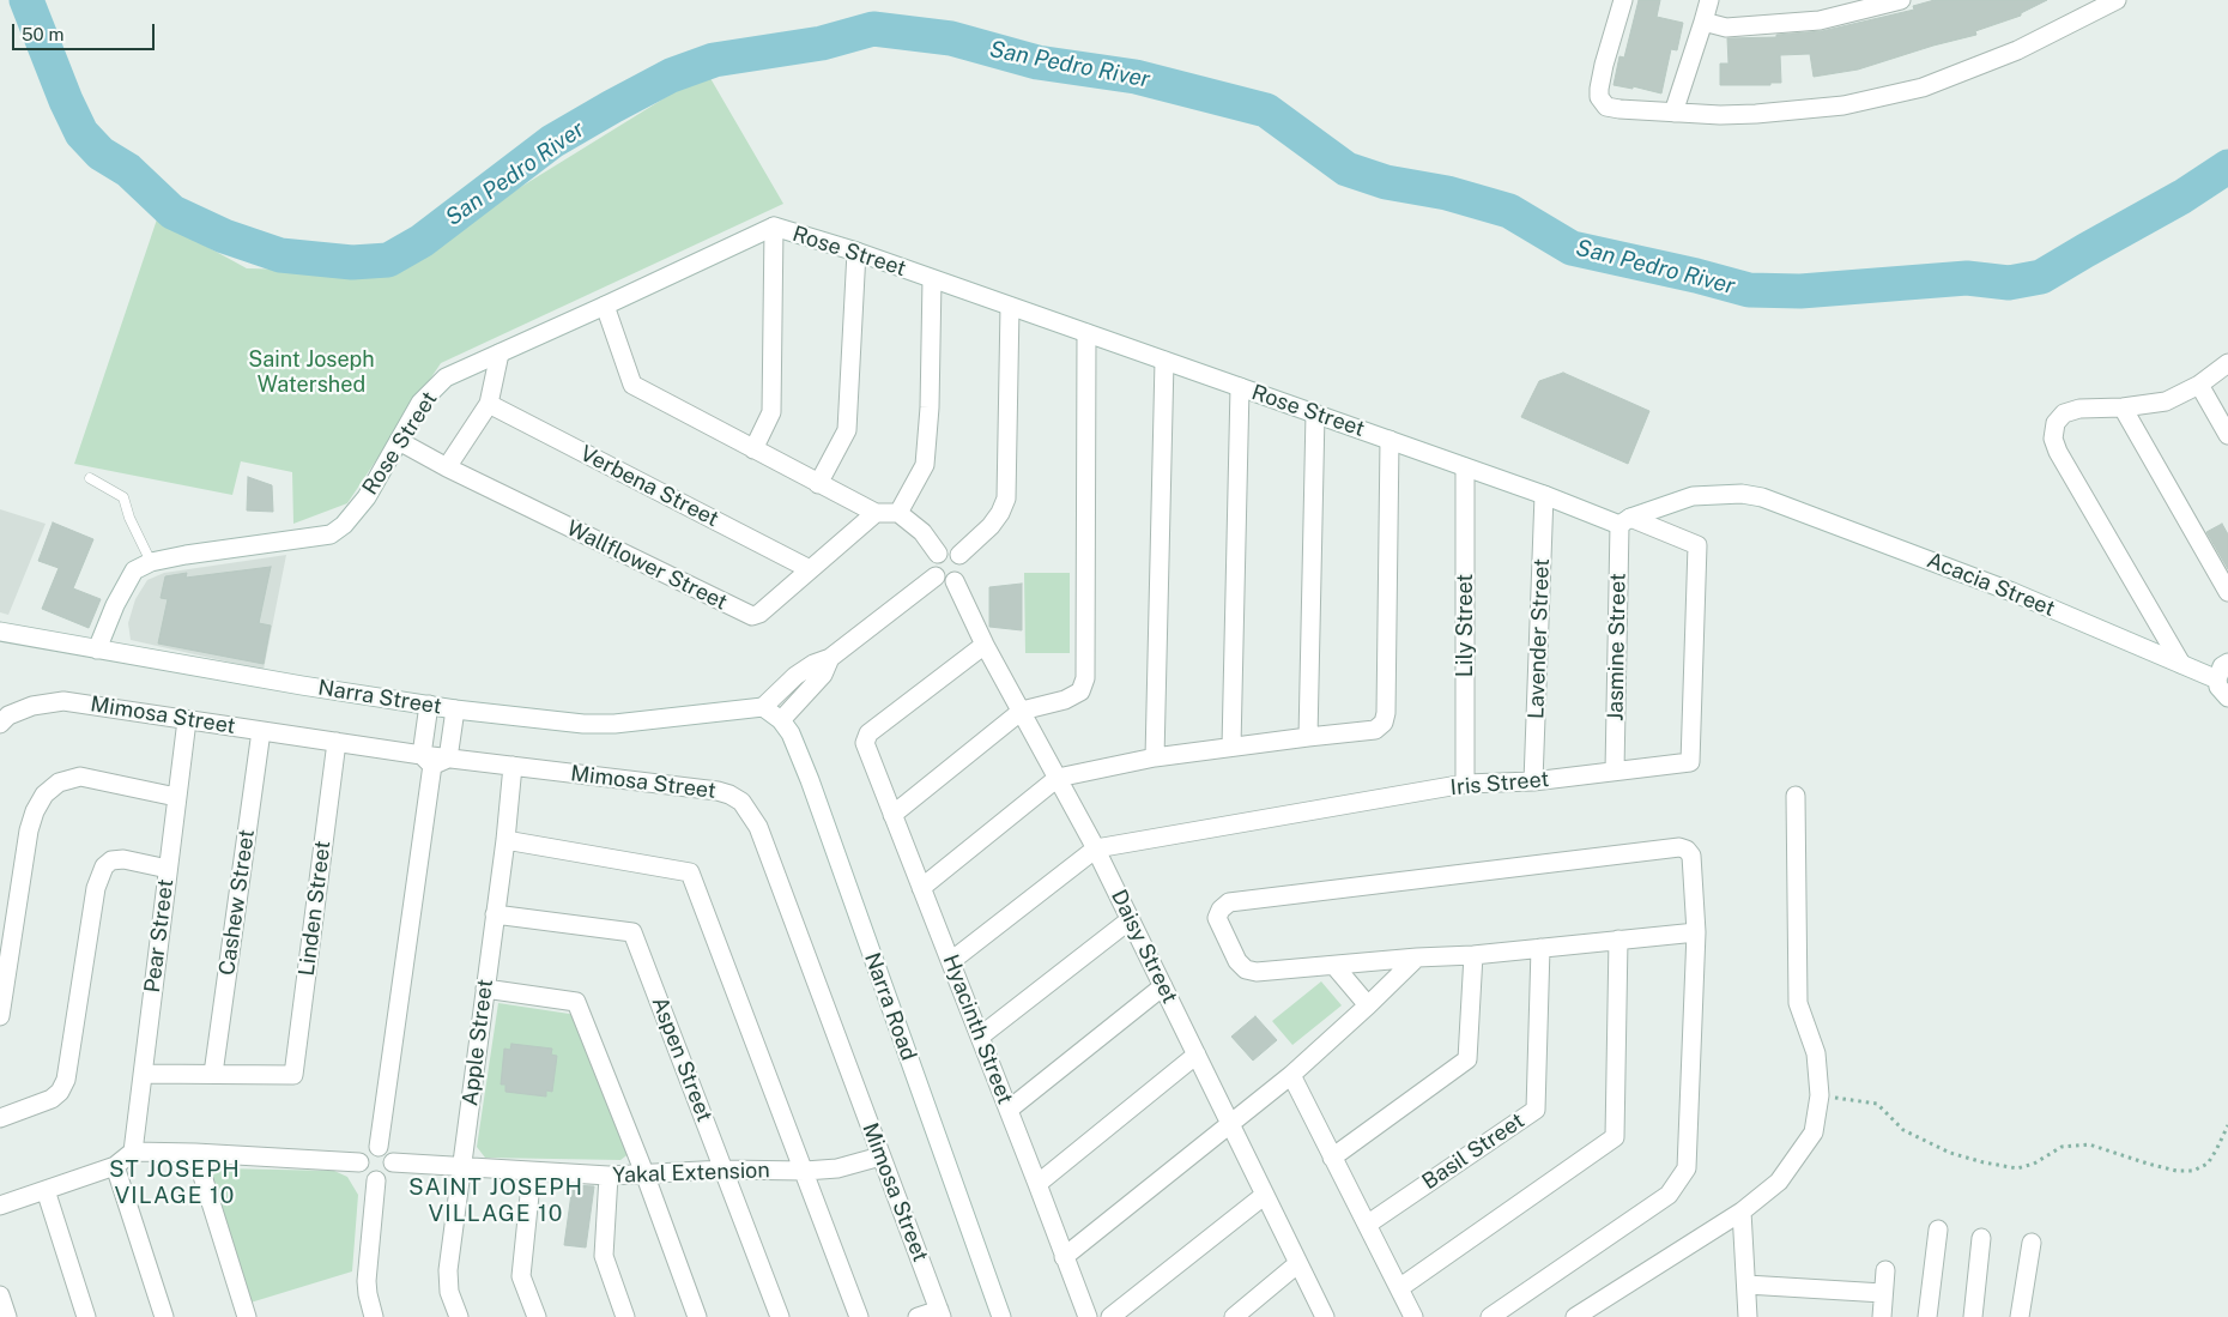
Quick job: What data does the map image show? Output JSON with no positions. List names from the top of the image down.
{
  "streets": {
    "street": [
      "Rose Street",
      "Verbena Street",
      "Wallflower Street",
      "Acacia Street",
      "Lily Street",
      "Lavender Street",
      "Jasmine Street",
      "Narra Street",
      "Mimosa Street",
      "Iris Street",
      "Cashew Street",
      "Linden Street",
      "Pear Street",
      "Daisy Street",
      "Narra Road",
      "Hyacinth Street",
      "Apple Street",
      "Aspen Street",
      "Basil Street",
      "Yakal Extension"
    ]
  },
  "crossings": [
    ["Rose Street", "Wallflower Street"],
    ["Rose Street", "Acacia Street"],
    ["Rose Street", "Lily Street"],
    ["Rose Street", "Lavender Street"],
    ["Rose Street", "Jasmine Street"],
    ["Rose Street", "Narra Street"],
    ["Rose Street", "Iris Street"],
    ["Verbena Street", "Wallflower Street"],
    ["Acacia Street", "Jasmine Street"],
    ["Lily Street", "Iris Street"],
    ["Lavender Street", "Iris Street"],
    ["Jasmine Street", "Iris Street"],
    ["Narra Street", "Narra Road"],
    ["Mimosa Street", "Cashew Street"],
    ["Mimosa Street", "Linden Street"],
    ["Mimosa Street", "Pear Street"],
    ["Mimosa Street", "Apple Street"],
    ["Mimosa Street", "Yakal Extension"],
    ["Iris Street", "Daisy Street"],
    ["Cashew Street", "Linden Street"],
    ["Daisy Street", "Hyacinth Street"],
    ["Apple Street", "Aspen Street"],
    ["Apple Street", "Yakal Extension"],
    ["Aspen Street", "Yakal Extension"]
  ],
  "districts": ["ST JOSEPH VILAGE 10", "SAINT JOSEPH VILLAGE 10"],
  "water": ["San Pedro River"],
  "parks": ["Saint Joseph Watershed"],
  "scale_bar": "50 m"
}
